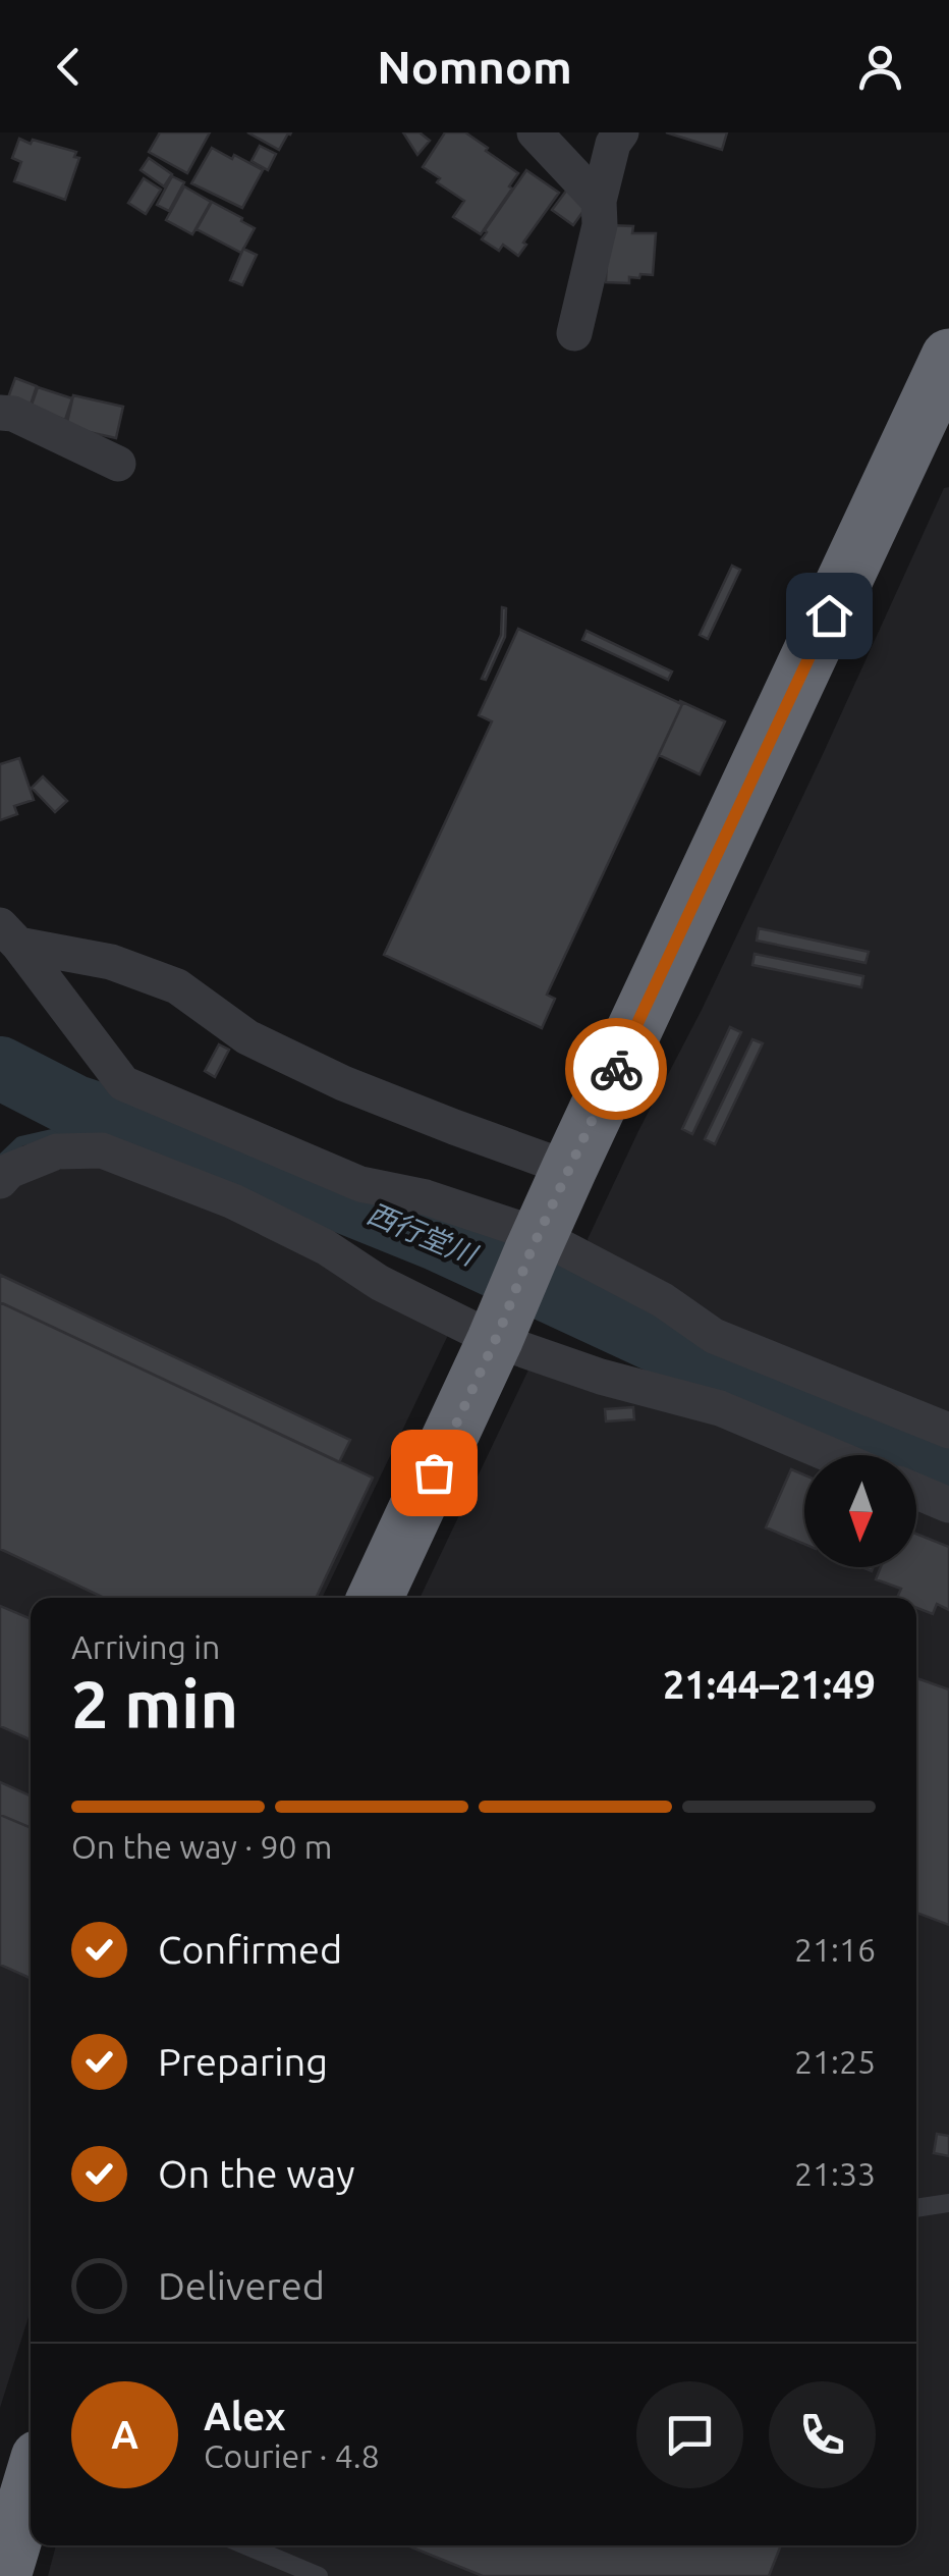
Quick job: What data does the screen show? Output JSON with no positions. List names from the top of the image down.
{
  "water": ["西行堂川"],
  "north": "bottom",
  "page": {
    "header": "Nomnom",
    "heading": ["2 min", "Arriving in", "21:44–21:49"],
    "panel": ["Alex", "Courier · 4.8"],
    "bar": "On the way · 90 m",
    "list": [
      ["Confirmed", "21:16"],
      ["Preparing", "21:25"],
      ["On the way", "21:33"],
      "Delivered"
    ],
    "round": "A"
  }
}
